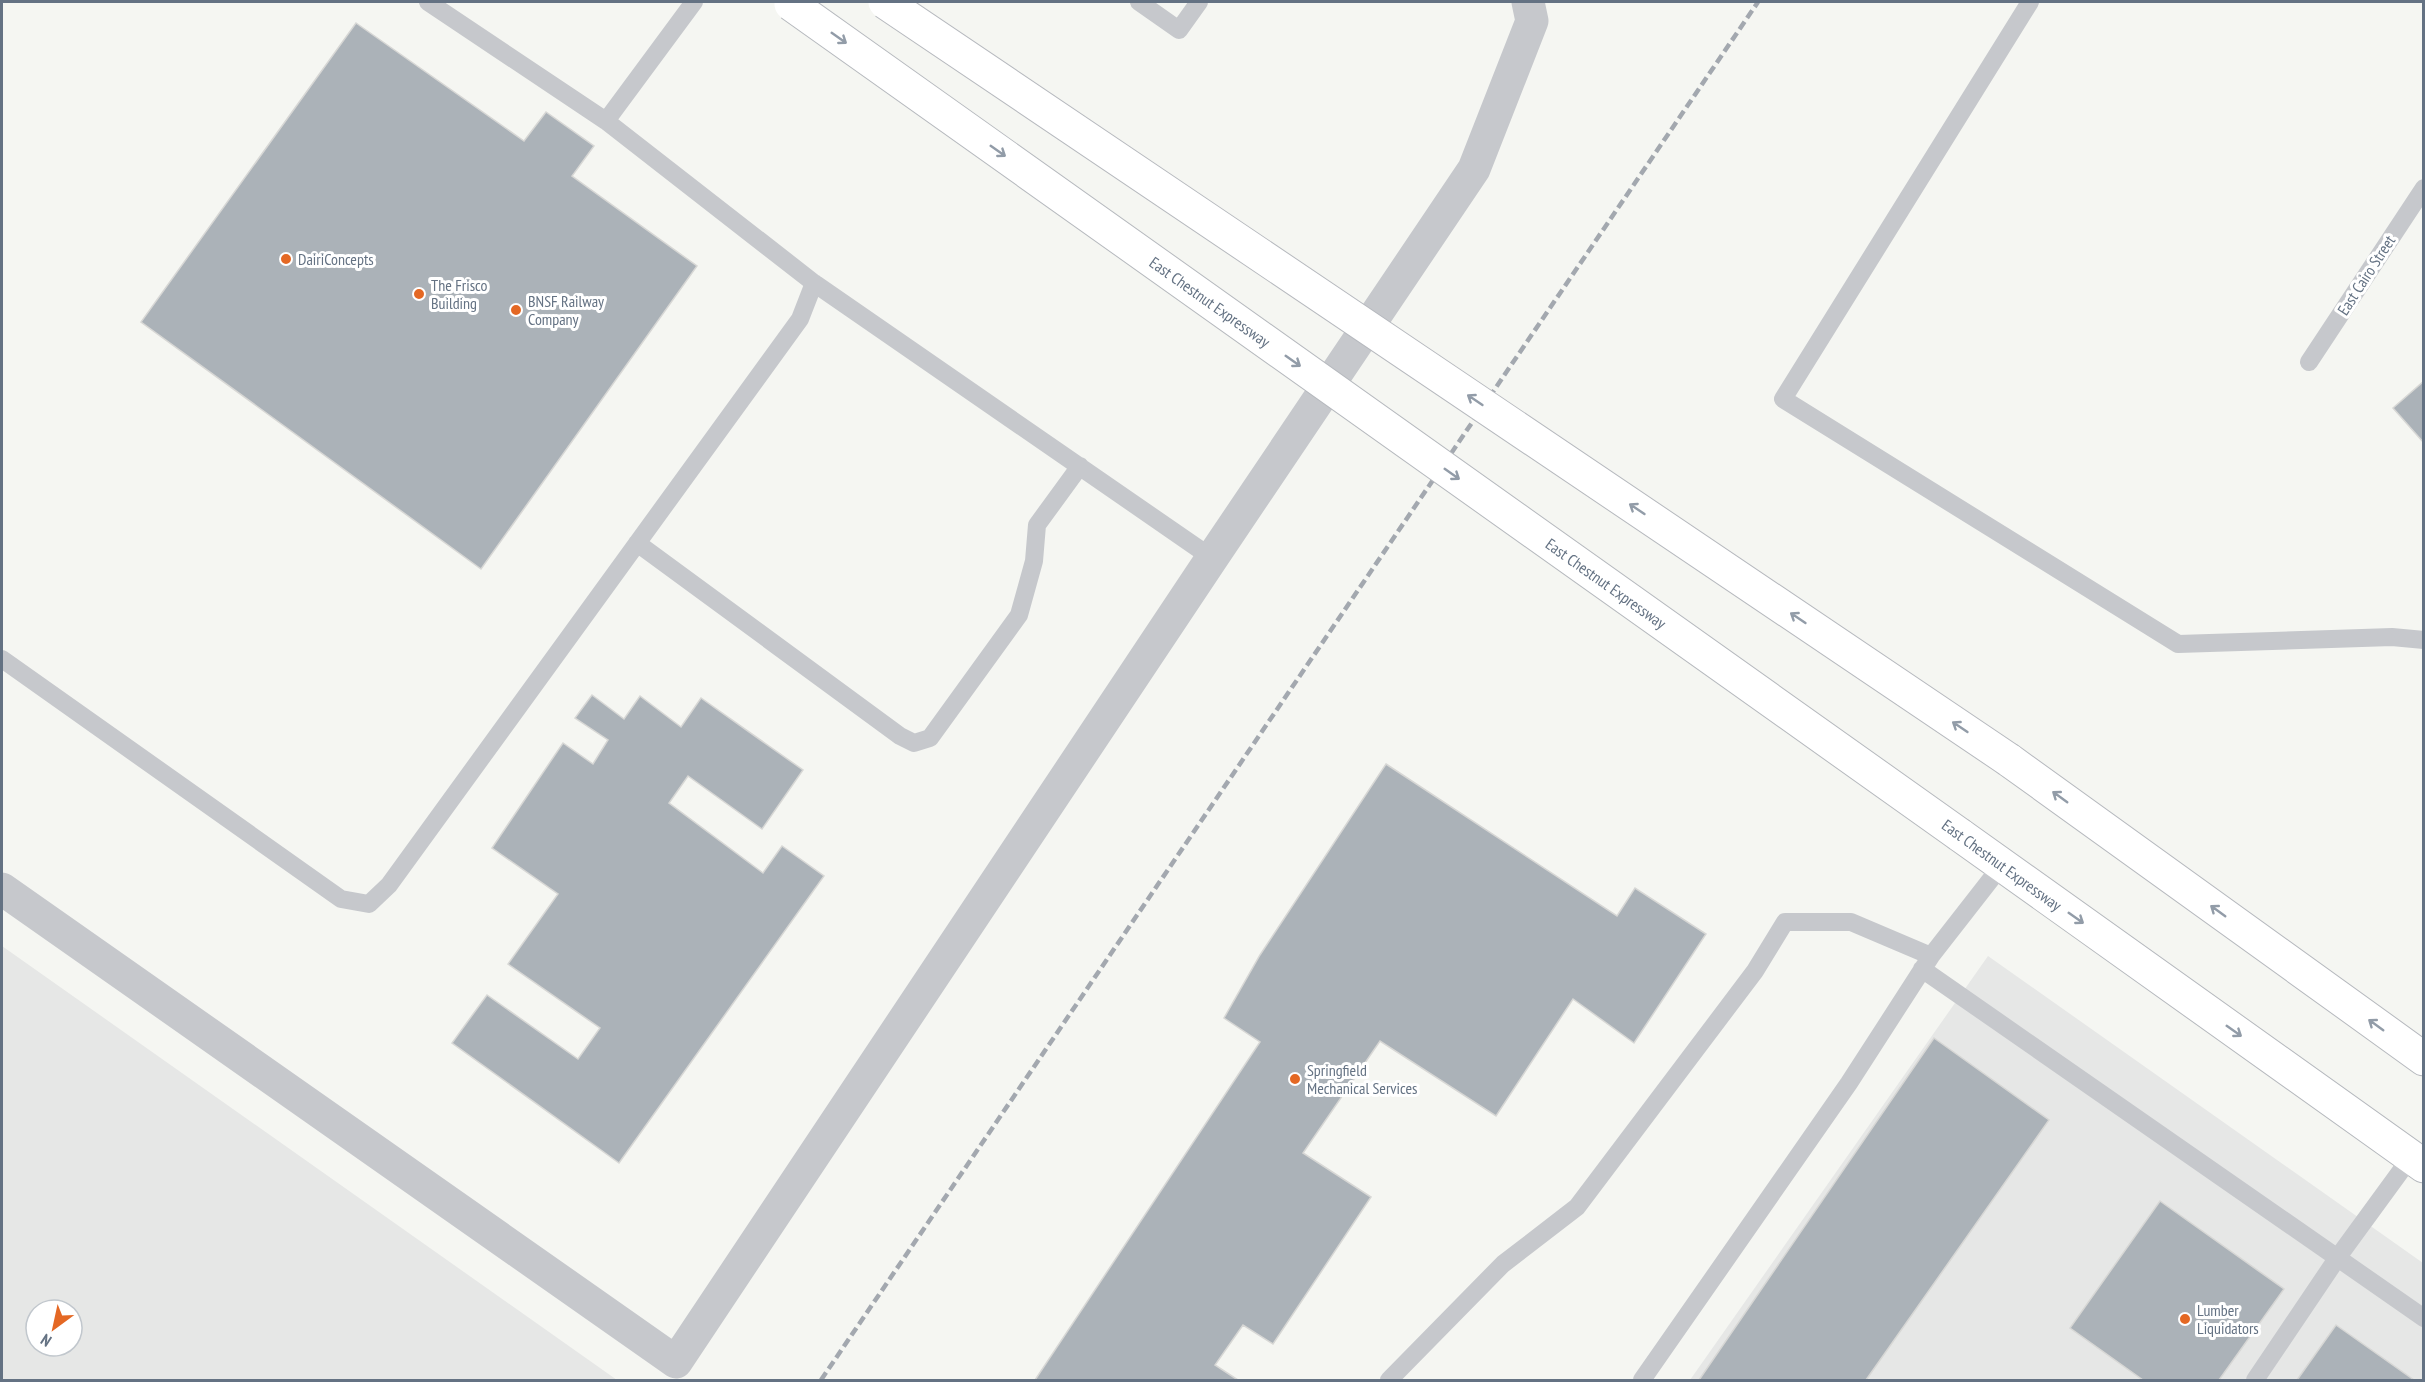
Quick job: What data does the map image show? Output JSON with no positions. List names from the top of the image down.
{
  "streets": {
    "main road": ["East Chestnut Expressway"],
    "lane": ["East Cairo Street"]
  },
  "places": [
    "DairiConcepts",
    "The Frisco Building",
    "BNSF Railway Company",
    "Springfield Mechanical Services",
    "Lumber Liquidators"
  ],
  "north": "bottom left"
}
